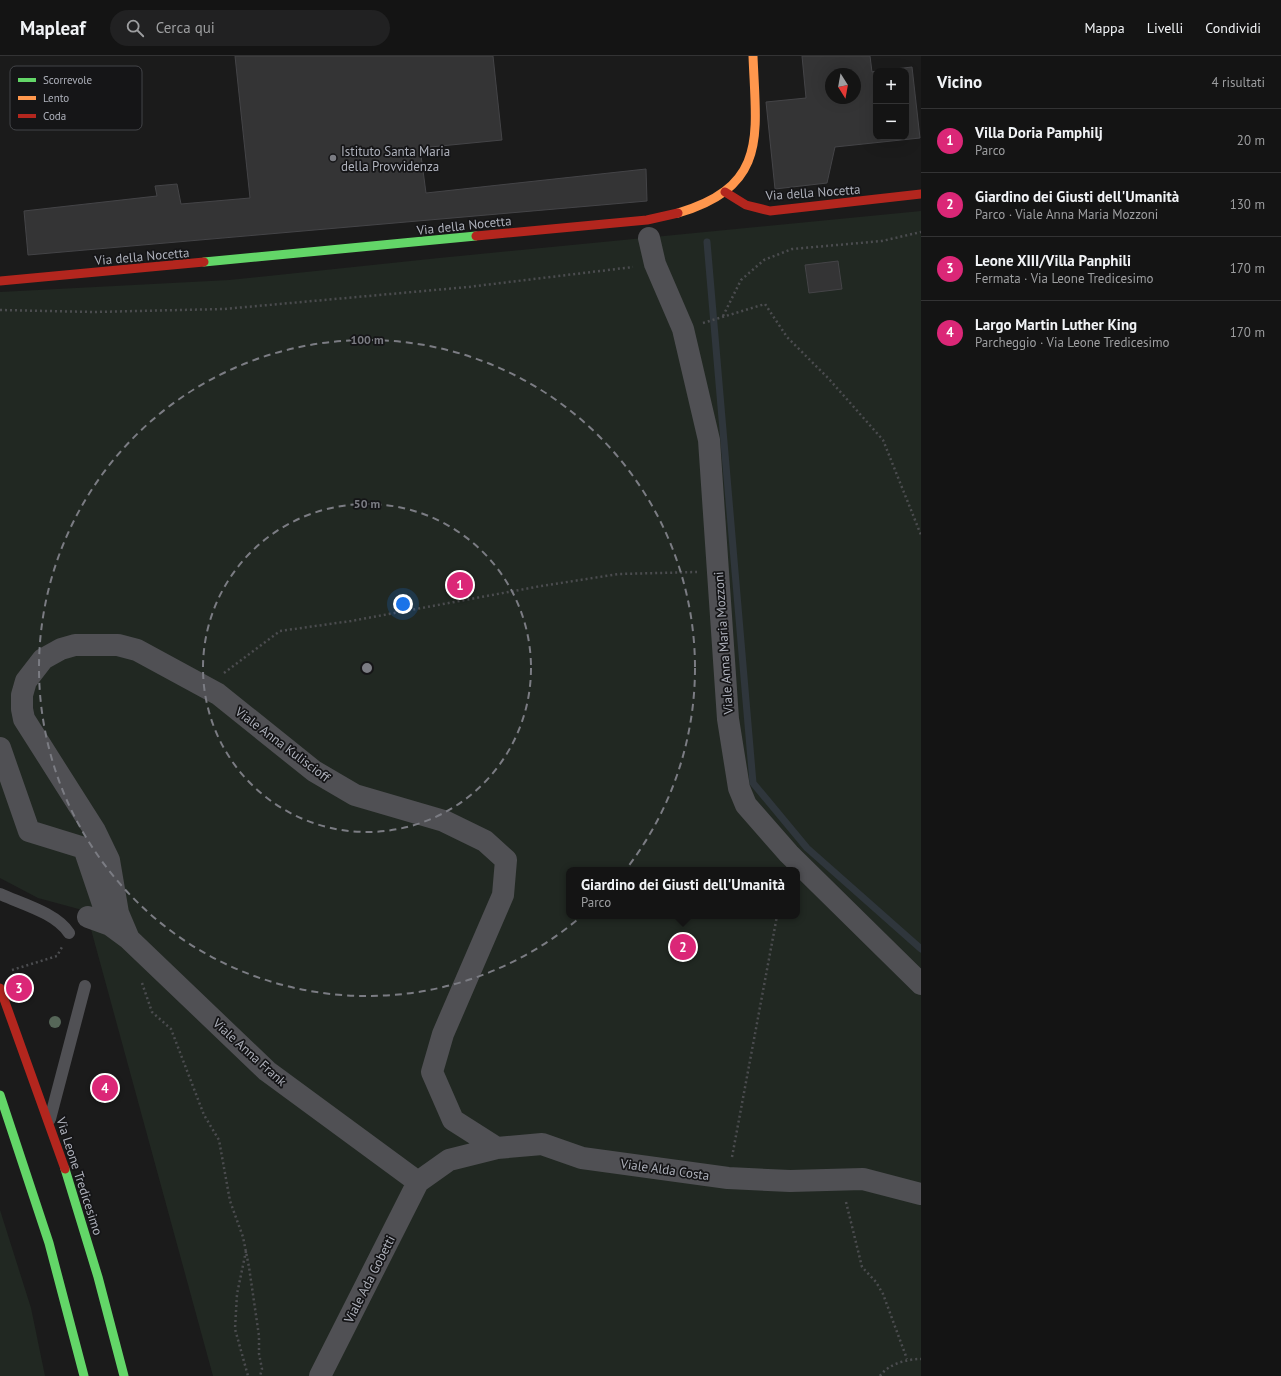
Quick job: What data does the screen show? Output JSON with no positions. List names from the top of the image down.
{
  "streets": {
    "street": [
      "Via della Nocetta",
      "Viale Anna Maria Mozzoni",
      "Viale Anna Kuliscioff",
      "Viale Anna Frank",
      "Viale Alda Costa",
      "Via Leone Tredicesimo",
      "Viale Ada Gobetti"
    ]
  },
  "crossings": [
    ["Viale Anna Kuliscioff", "Viale Anna Frank"],
    ["Viale Anna Kuliscioff", "Viale Alda Costa"],
    ["Viale Anna Frank", "Viale Alda Costa"],
    ["Viale Anna Frank", "Viale Ada Gobetti"],
    ["Viale Alda Costa", "Viale Ada Gobetti"]
  ],
  "places": ["Istituto Santa Maria della Provvidenza"],
  "legend": ["Scorrevole", "Lento", "Coda"],
  "north": "bottom",
  "page": {
    "header": "Mapleaf",
    "search": "Cerca qui",
    "nav": ["Mappa", "Livelli", "Condividi"],
    "heading": ["Vicino", "4 risultati"],
    "map_buttons": ["+", "−"],
    "list": [
      {
        "mark": "1",
        "name": "Villa Doria Pamphilj",
        "note": "Parco",
        "value": "20 m"
      },
      {
        "mark": "2",
        "name": "Giardino dei Giusti dell'Umanità",
        "note": "Parco · Viale Anna Maria Mozzoni",
        "value": "130 m"
      },
      {
        "mark": "3",
        "name": "Leone XIII/Villa Panphili",
        "note": "Fermata · Via Leone Tredicesimo",
        "value": "170 m"
      },
      {
        "mark": "4",
        "name": "Largo Martin Luther King",
        "note": "Parcheggio · Via Leone Tredicesimo",
        "value": "170 m"
      }
    ],
    "pins": [
      "1",
      "2",
      "3",
      "4"
    ],
    "popup": ["Giardino dei Giusti dell'Umanità", "Parco"]
  },
  "rings": ["100 m", "50 m"]
}
